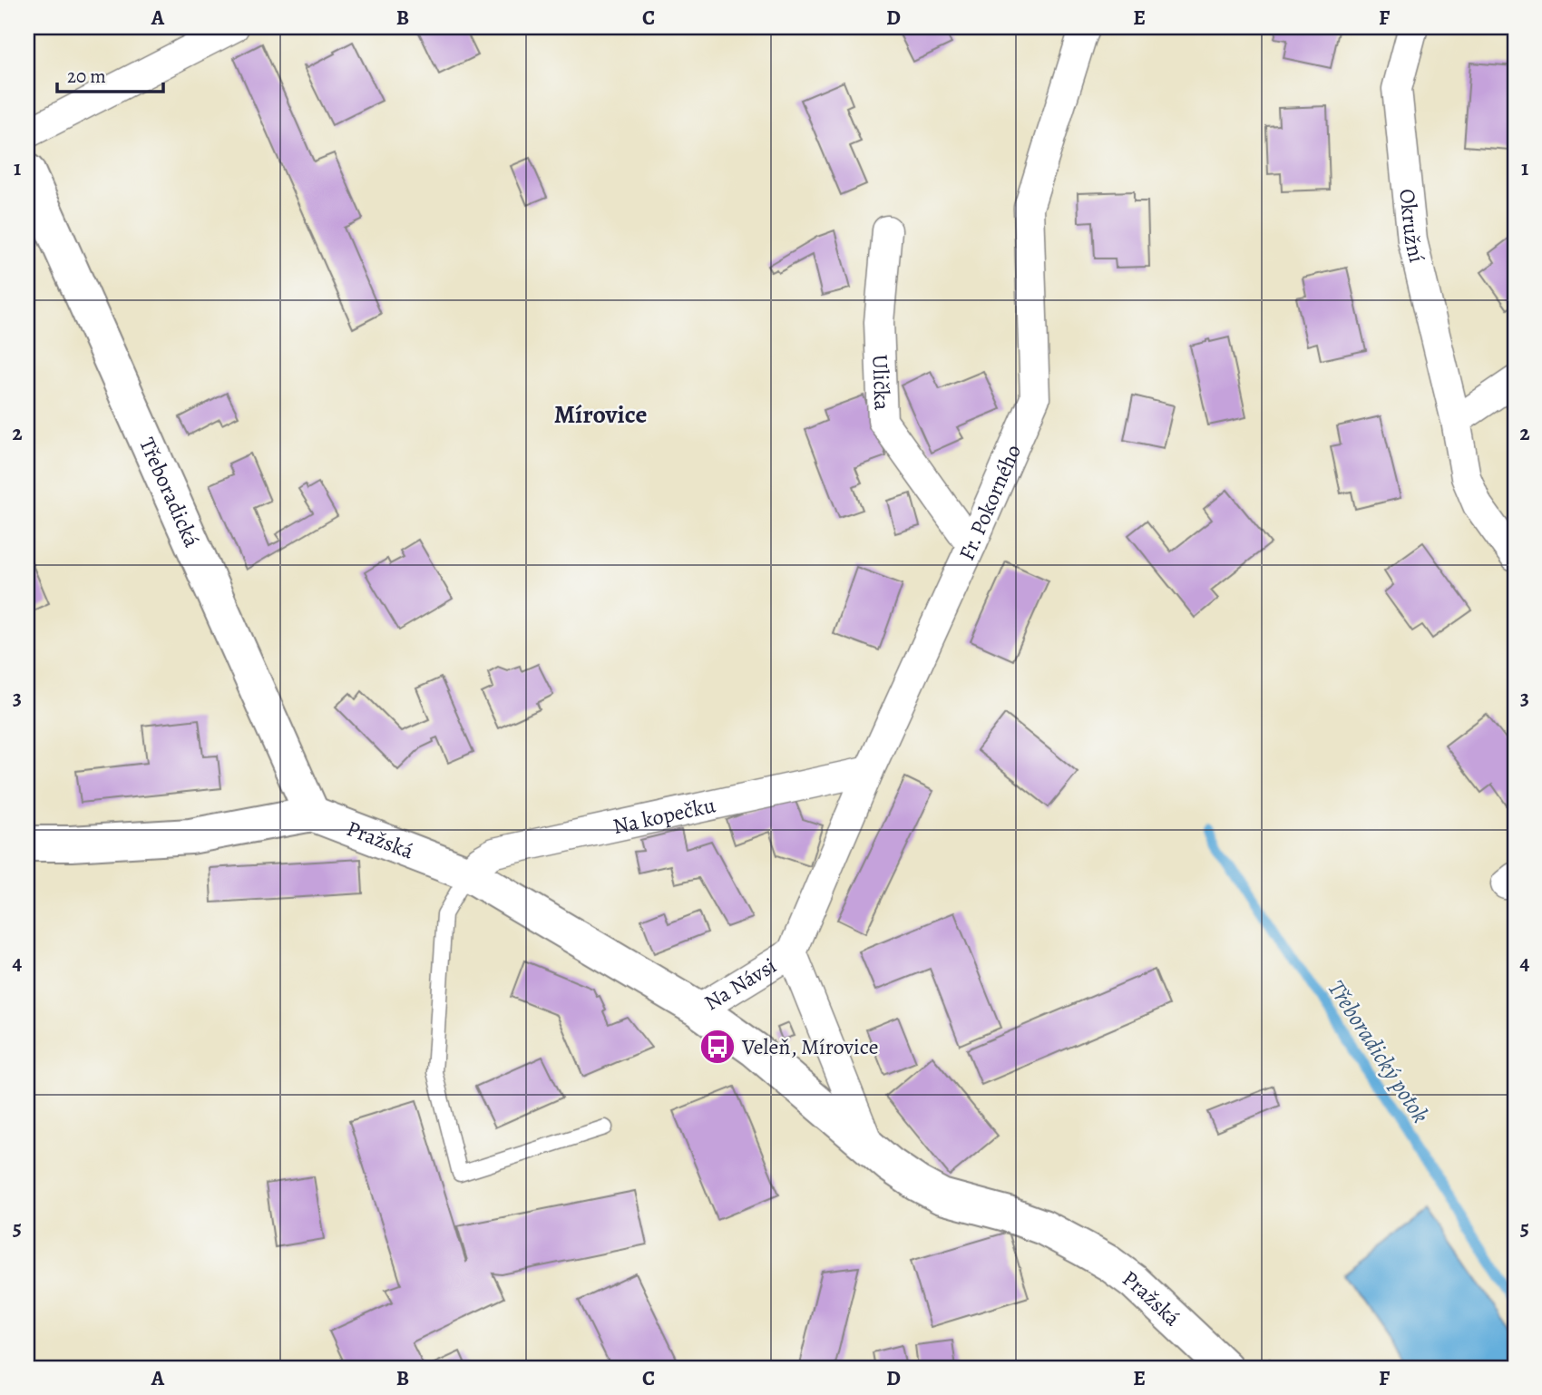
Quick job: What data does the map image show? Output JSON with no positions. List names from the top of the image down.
{
  "streets": {
    "street": [
      "Okružní",
      "Ulička",
      "Třeboradická",
      "Fr. Pokorného",
      "Na kopečku",
      "Pražská",
      "Na Návsi"
    ]
  },
  "crossings": [
    ["Ulička", "Fr. Pokorného"],
    ["Třeboradická", "Pražská"],
    ["Fr. Pokorného", "Na kopečku"],
    ["Fr. Pokorného", "Na Návsi"],
    ["Na kopečku", "Pražská"],
    ["Pražská", "Na Návsi"]
  ],
  "districts": ["Mírovice"],
  "water": ["Třeboradický potok"],
  "places": {
    "bus stop": ["Veleň, Mírovice"]
  },
  "scale_bar": "20 m",
  "grid": {
    "columns": [
      "A",
      "B",
      "C",
      "D",
      "E",
      "F"
    ],
    "rows": [
      "1",
      "2",
      "3",
      "4",
      "5"
    ]
  }
}
